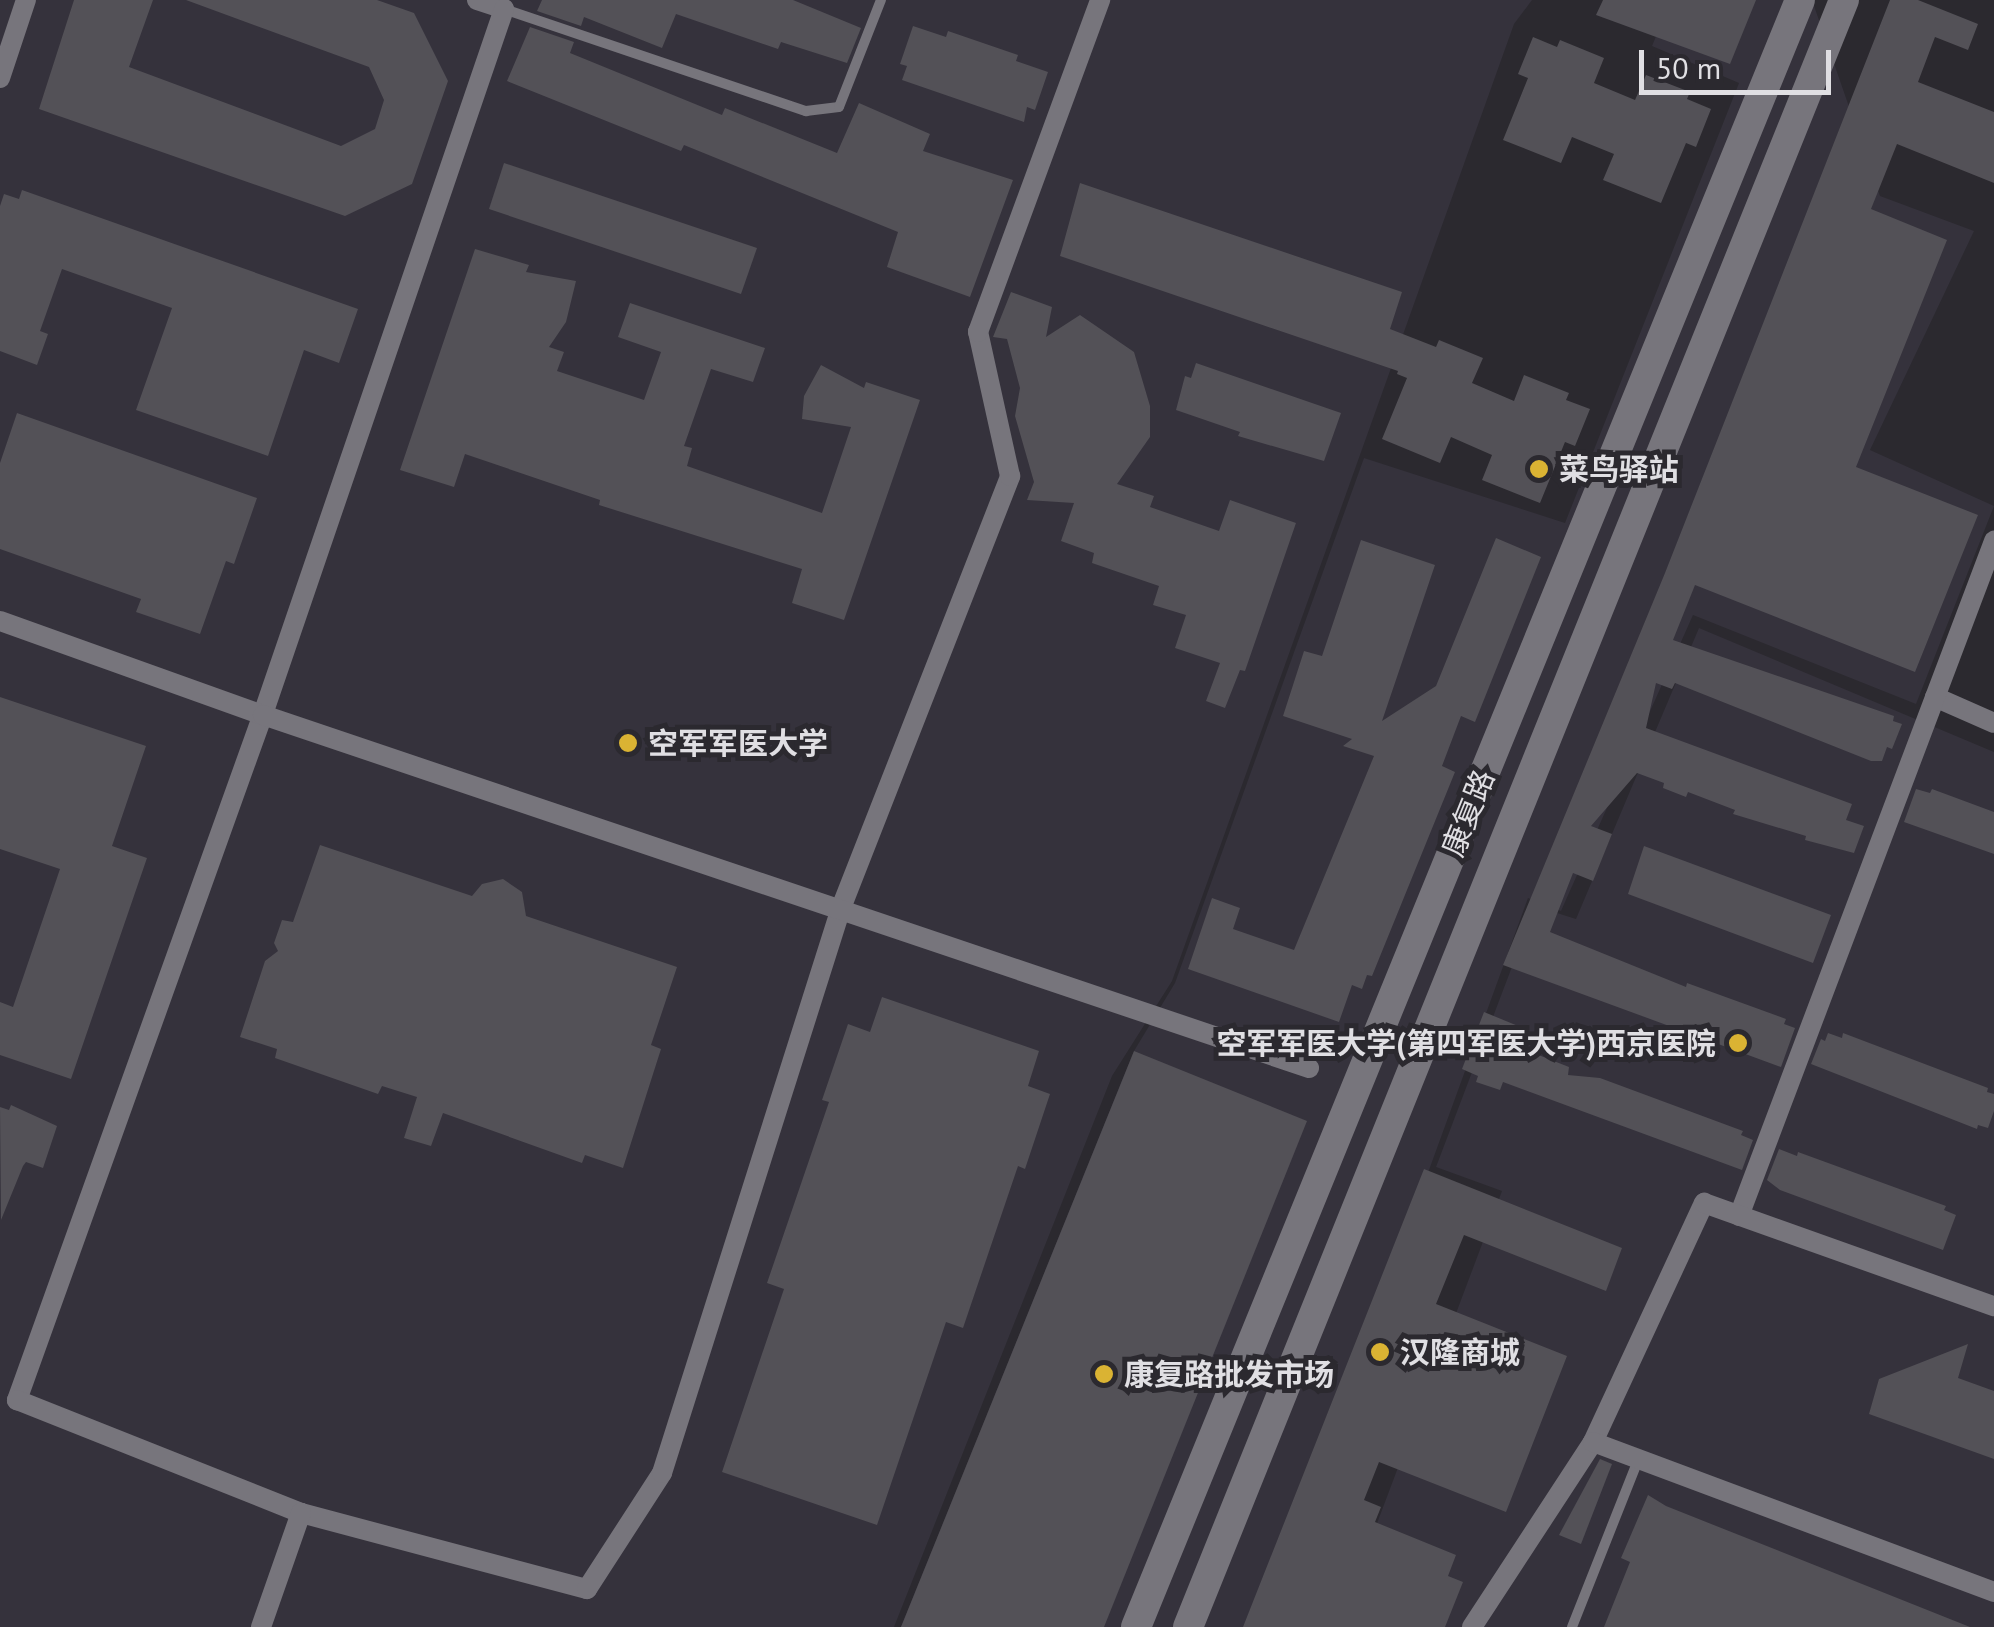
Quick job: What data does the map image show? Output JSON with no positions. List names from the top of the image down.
{
  "streets": {
    "main road": ["康复路"]
  },
  "places": [
    "菜鸟驿站",
    "空军军医大学",
    "空军军医大学(第四军医大学)西京医院",
    "汉隆商城",
    "康复路批发市场"
  ],
  "scale_bar": "50 m"
}
